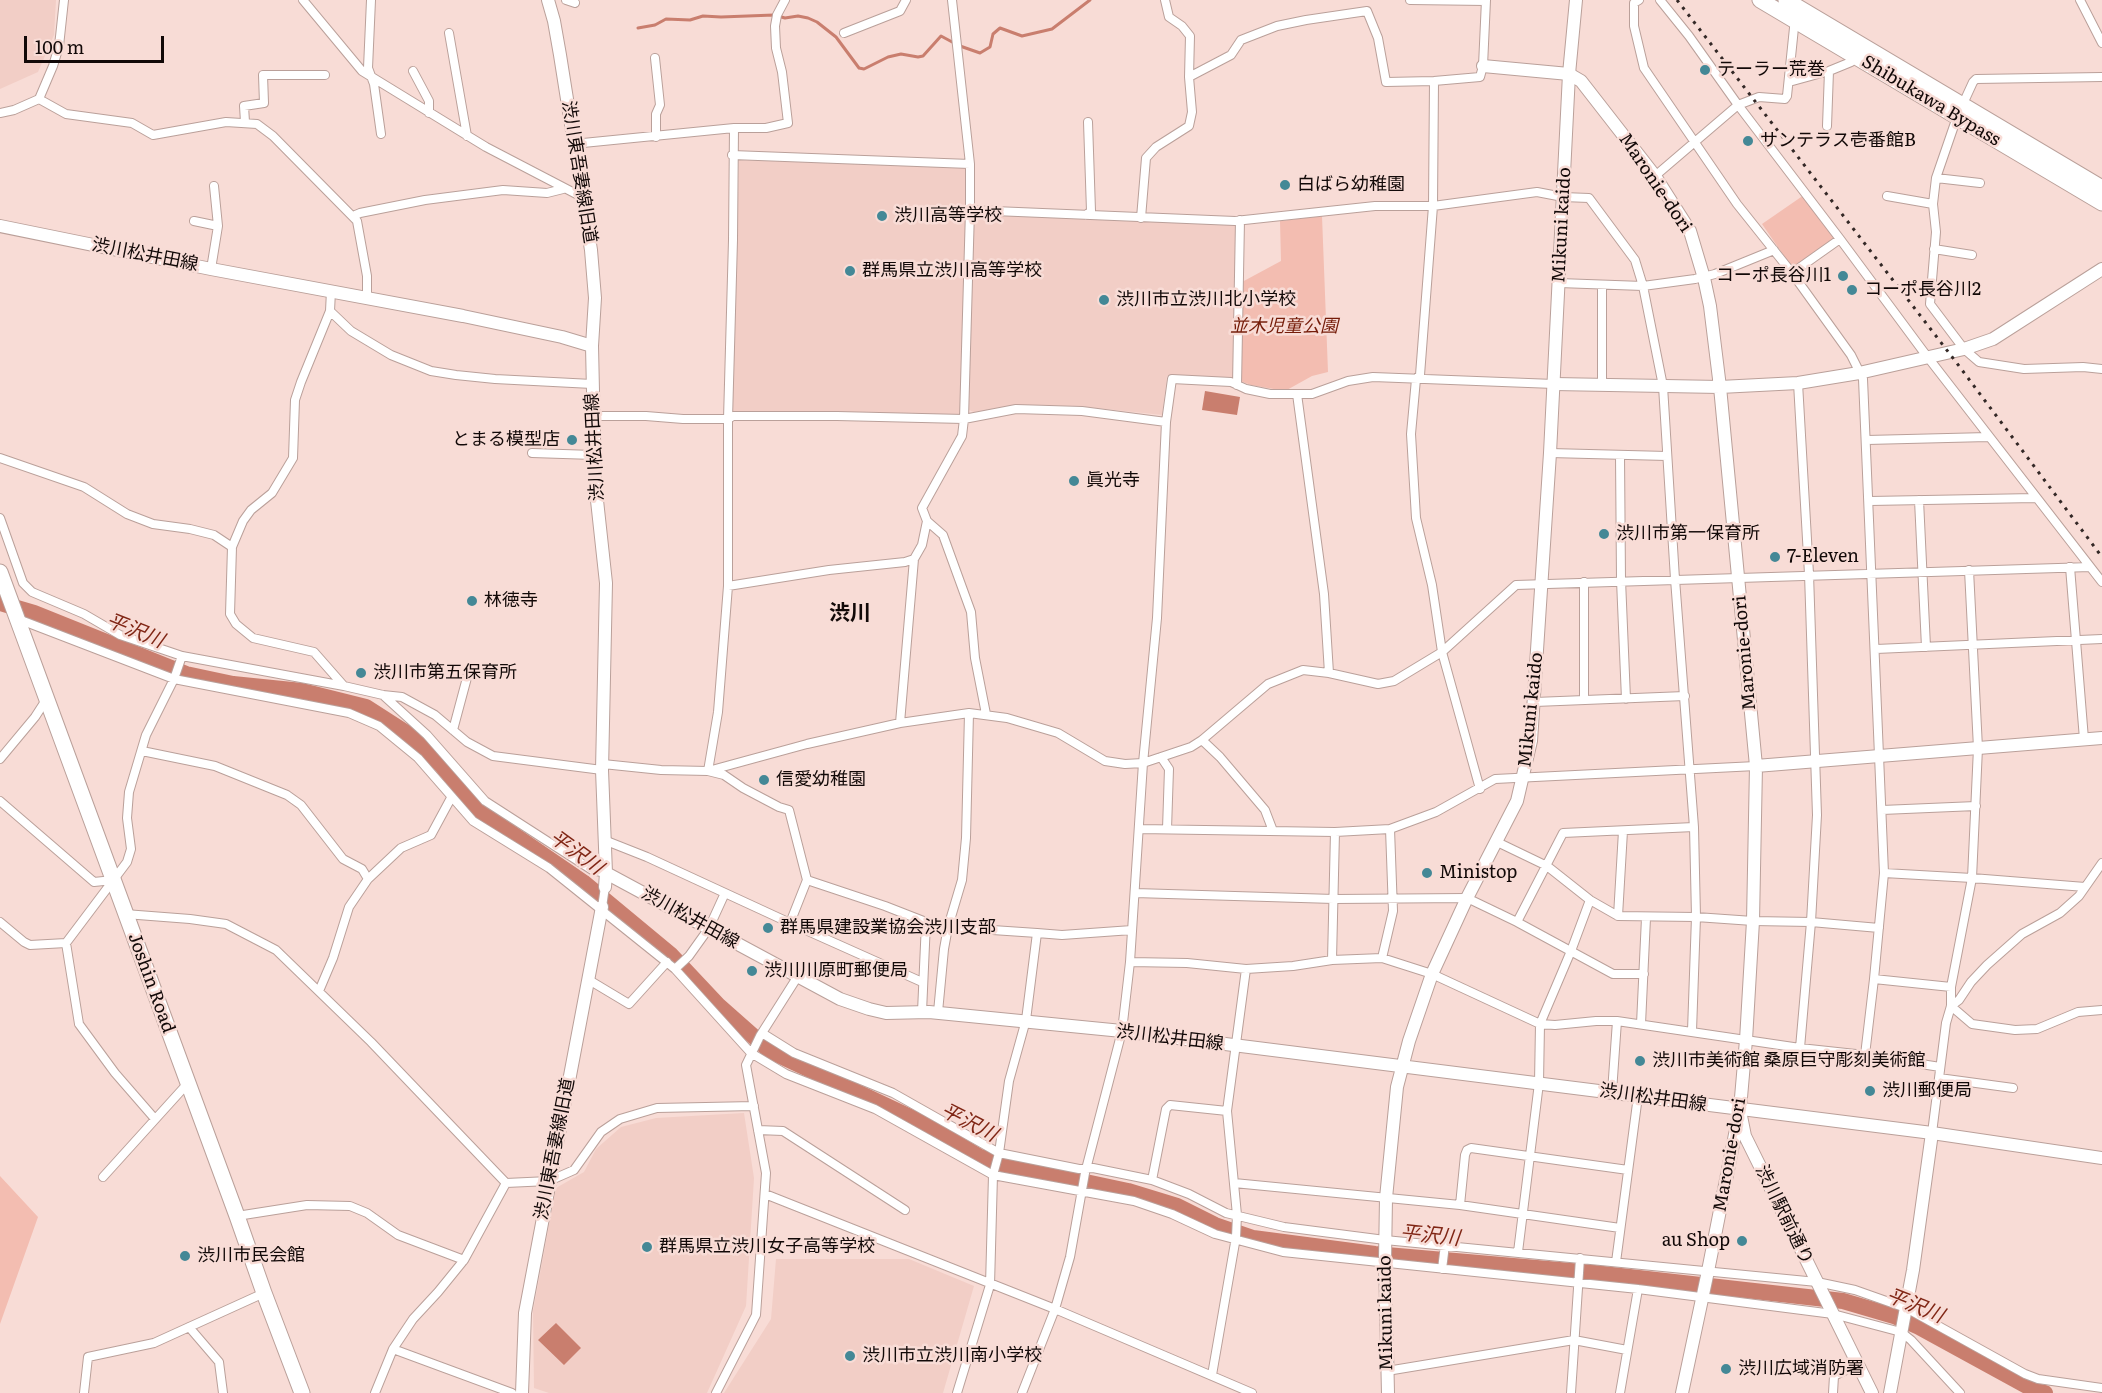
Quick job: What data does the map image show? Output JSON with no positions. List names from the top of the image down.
{
  "streets": {
    "highway": ["Shibukawa Bypass", "Joshin Road"],
    "main road": [
      "渋川東吾妻線旧道",
      "Maronie-dori",
      "Mikuni kaido",
      "渋川松井田線",
      "渋川駅前通り"
    ]
  },
  "crossings": [
    ["渋川東吾妻線旧道", "渋川松井田線"],
    ["Maronie-dori", "Mikuni kaido"],
    ["Maronie-dori", "渋川松井田線"],
    ["Maronie-dori", "渋川駅前通り"],
    ["Mikuni kaido", "渋川松井田線"],
    ["渋川松井田線", "渋川駅前通り"]
  ],
  "districts": ["渋川"],
  "water": ["平沢川"],
  "parks": ["並木児童公園"],
  "places": [
    "テーラー荒巻",
    "サンテラス壱番館B",
    "白ばら幼稚園",
    "渋川高等学校",
    "群馬県立渋川高等学校",
    "コーポ長谷川1",
    "コーポ長谷川2",
    "渋川市立渋川北小学校",
    "とまる模型店",
    "眞光寺",
    "渋川市第一保育所",
    "7-Eleven",
    "林徳寺",
    "渋川市第五保育所",
    "信愛幼稚園",
    "Ministop",
    "群馬県建設業協会渋川支部",
    "渋川川原町郵便局",
    "渋川市美術館 桑原巨守彫刻美術館",
    "渋川郵便局",
    "au Shop",
    "群馬県立渋川女子高等学校",
    "渋川市民会館",
    "渋川市立渋川南小学校",
    "渋川広域消防署"
  ],
  "scale_bar": "100 m"
}
